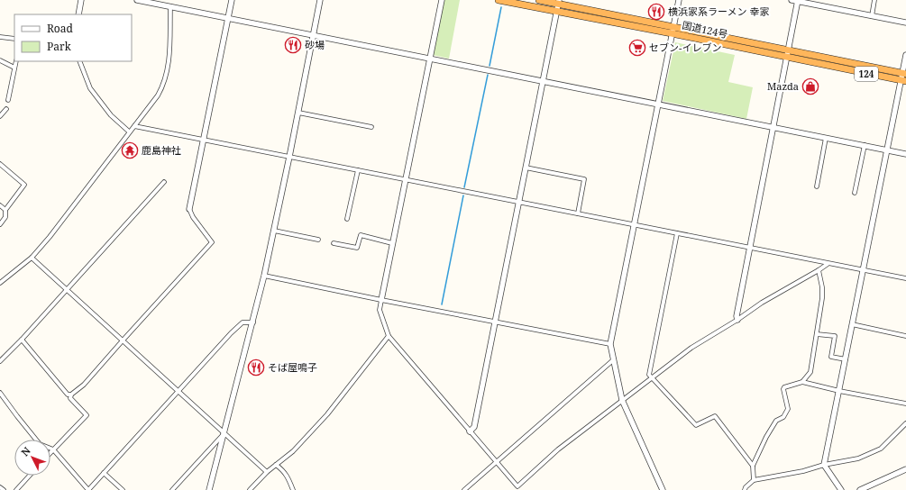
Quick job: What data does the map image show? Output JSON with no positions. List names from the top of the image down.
{
  "streets": {
    "highway": ["国道124号", "124"]
  },
  "places": {
    "restaurant": ["横浜家系ラーメン 幸家", "砂場", "そば屋鳴子"],
    "supermarket": ["セブン-イレブン"],
    "shop": ["Mazda"],
    "temple": ["鹿島神社"]
  },
  "legend": ["Road", "Park"],
  "north": "top left"
}
